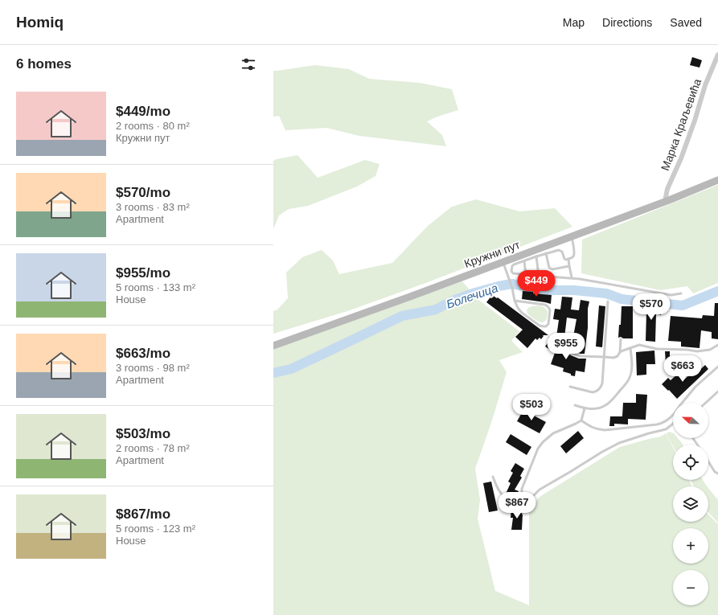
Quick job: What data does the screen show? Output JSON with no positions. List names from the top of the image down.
{
  "streets": {
    "main road": ["Кружни пут"],
    "street": ["Марка Краљевића"]
  },
  "crossings": [
    ["Марка Краљевића", "Кружни пут"]
  ],
  "water": ["Болечица"],
  "north": "left",
  "page": {
    "header": "Homiq",
    "nav": ["Map", "Directions", "Saved"],
    "heading": "6 homes",
    "list": [
      {
        "name": "$449/mo",
        "note": "2 rooms · 80 m² · Кружни пут"
      },
      {
        "name": "$570/mo",
        "note": "3 rooms · 83 m² · Apartment"
      },
      {
        "name": "$955/mo",
        "note": "5 rooms · 133 m² · House"
      },
      {
        "name": "$663/mo",
        "note": "3 rooms · 98 m² · Apartment"
      },
      {
        "name": "$503/mo",
        "note": "2 rooms · 78 m² · Apartment"
      },
      {
        "name": "$867/mo",
        "note": "5 rooms · 123 m² · House"
      }
    ],
    "price": [
      "$449",
      "$570",
      "$955",
      "$663",
      "$503",
      "$867"
    ],
    "map_buttons": ["+", "−"]
  }
}
